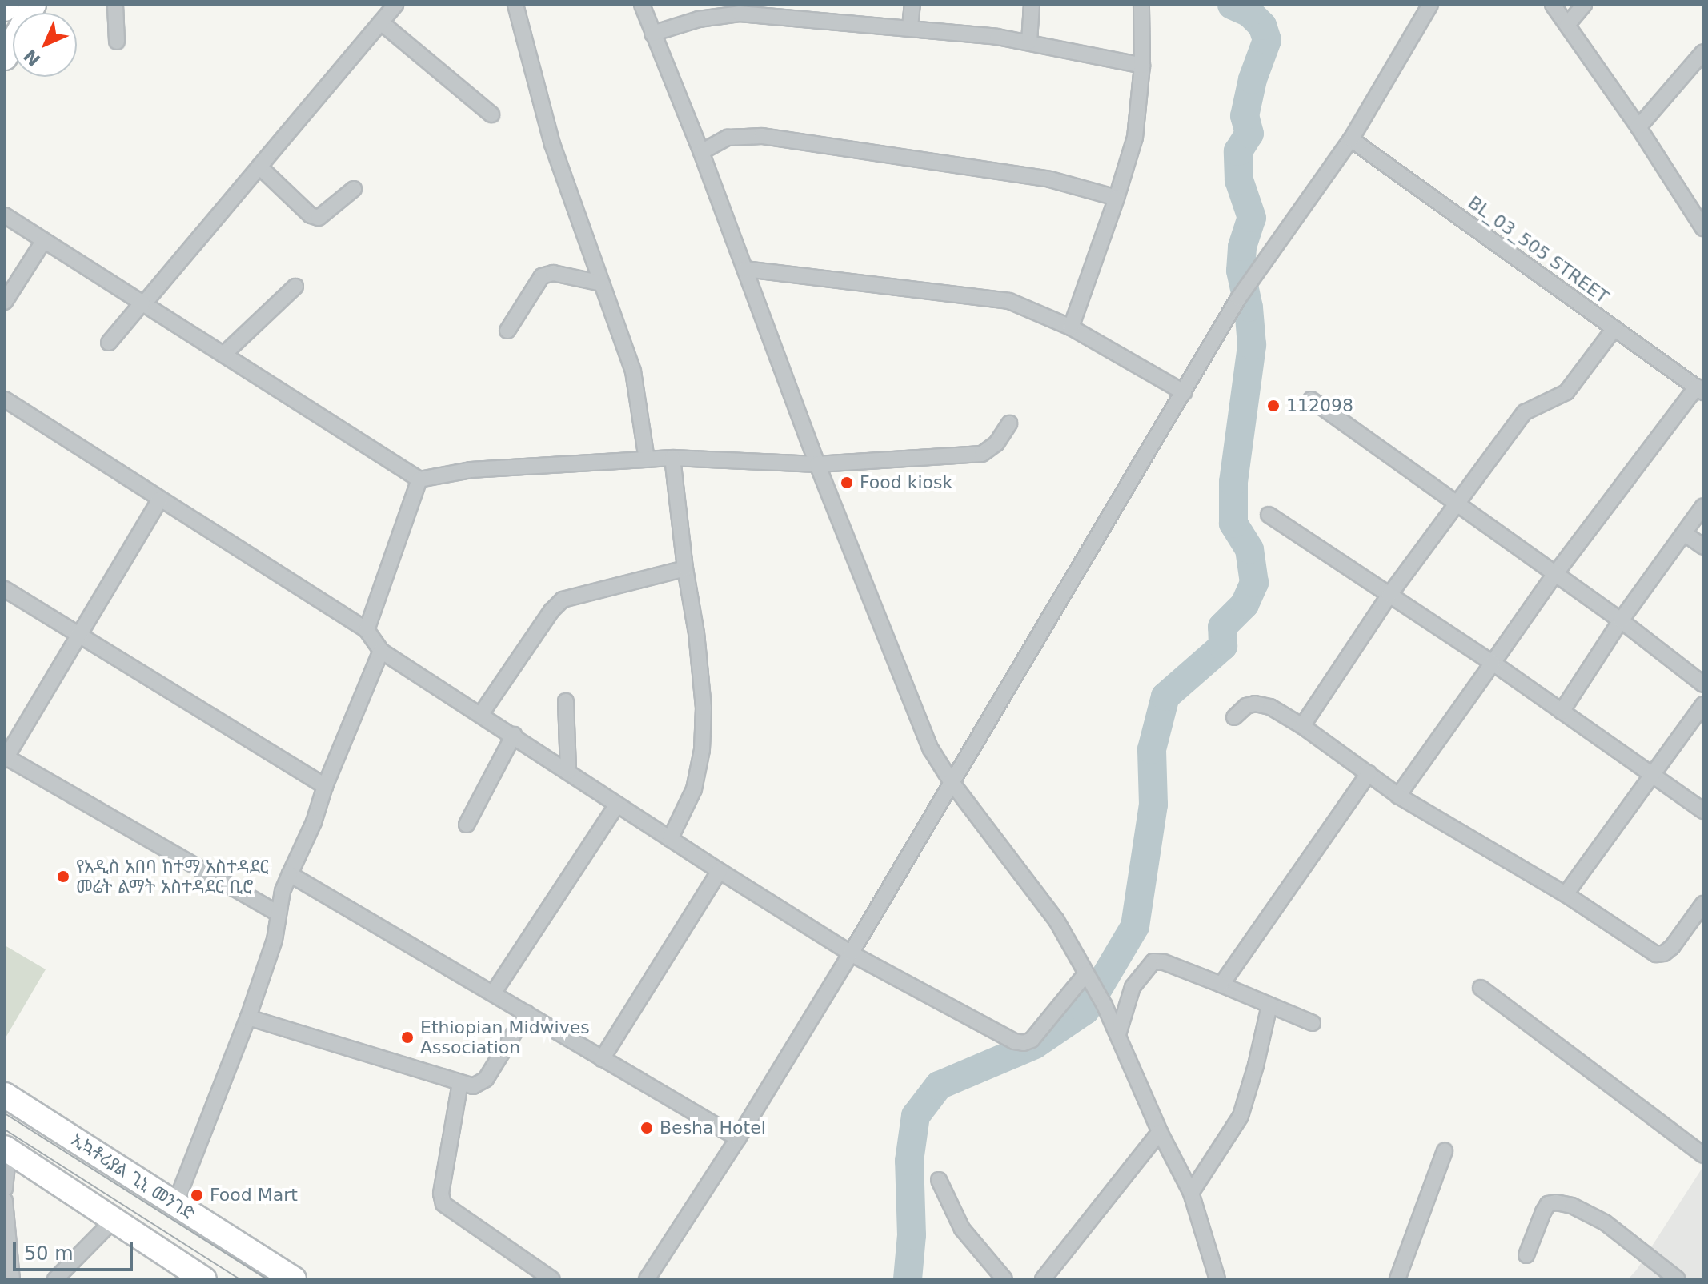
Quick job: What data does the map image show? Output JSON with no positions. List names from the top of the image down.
{
  "streets": {
    "main road": ["ኢኳቶሪያል ጊኒ መንገድ"],
    "street": ["BL_03_505 STREET"]
  },
  "places": [
    "112098",
    "Food kiosk",
    "የአዲስ አበባ ከተማ አስተዳደር መሬት ልማት አስተዳደር ቢሮ",
    "Ethiopian Midwives Association",
    "Besha Hotel",
    "Food Mart"
  ],
  "scale_bar": "50 m",
  "north": "bottom left"
}
